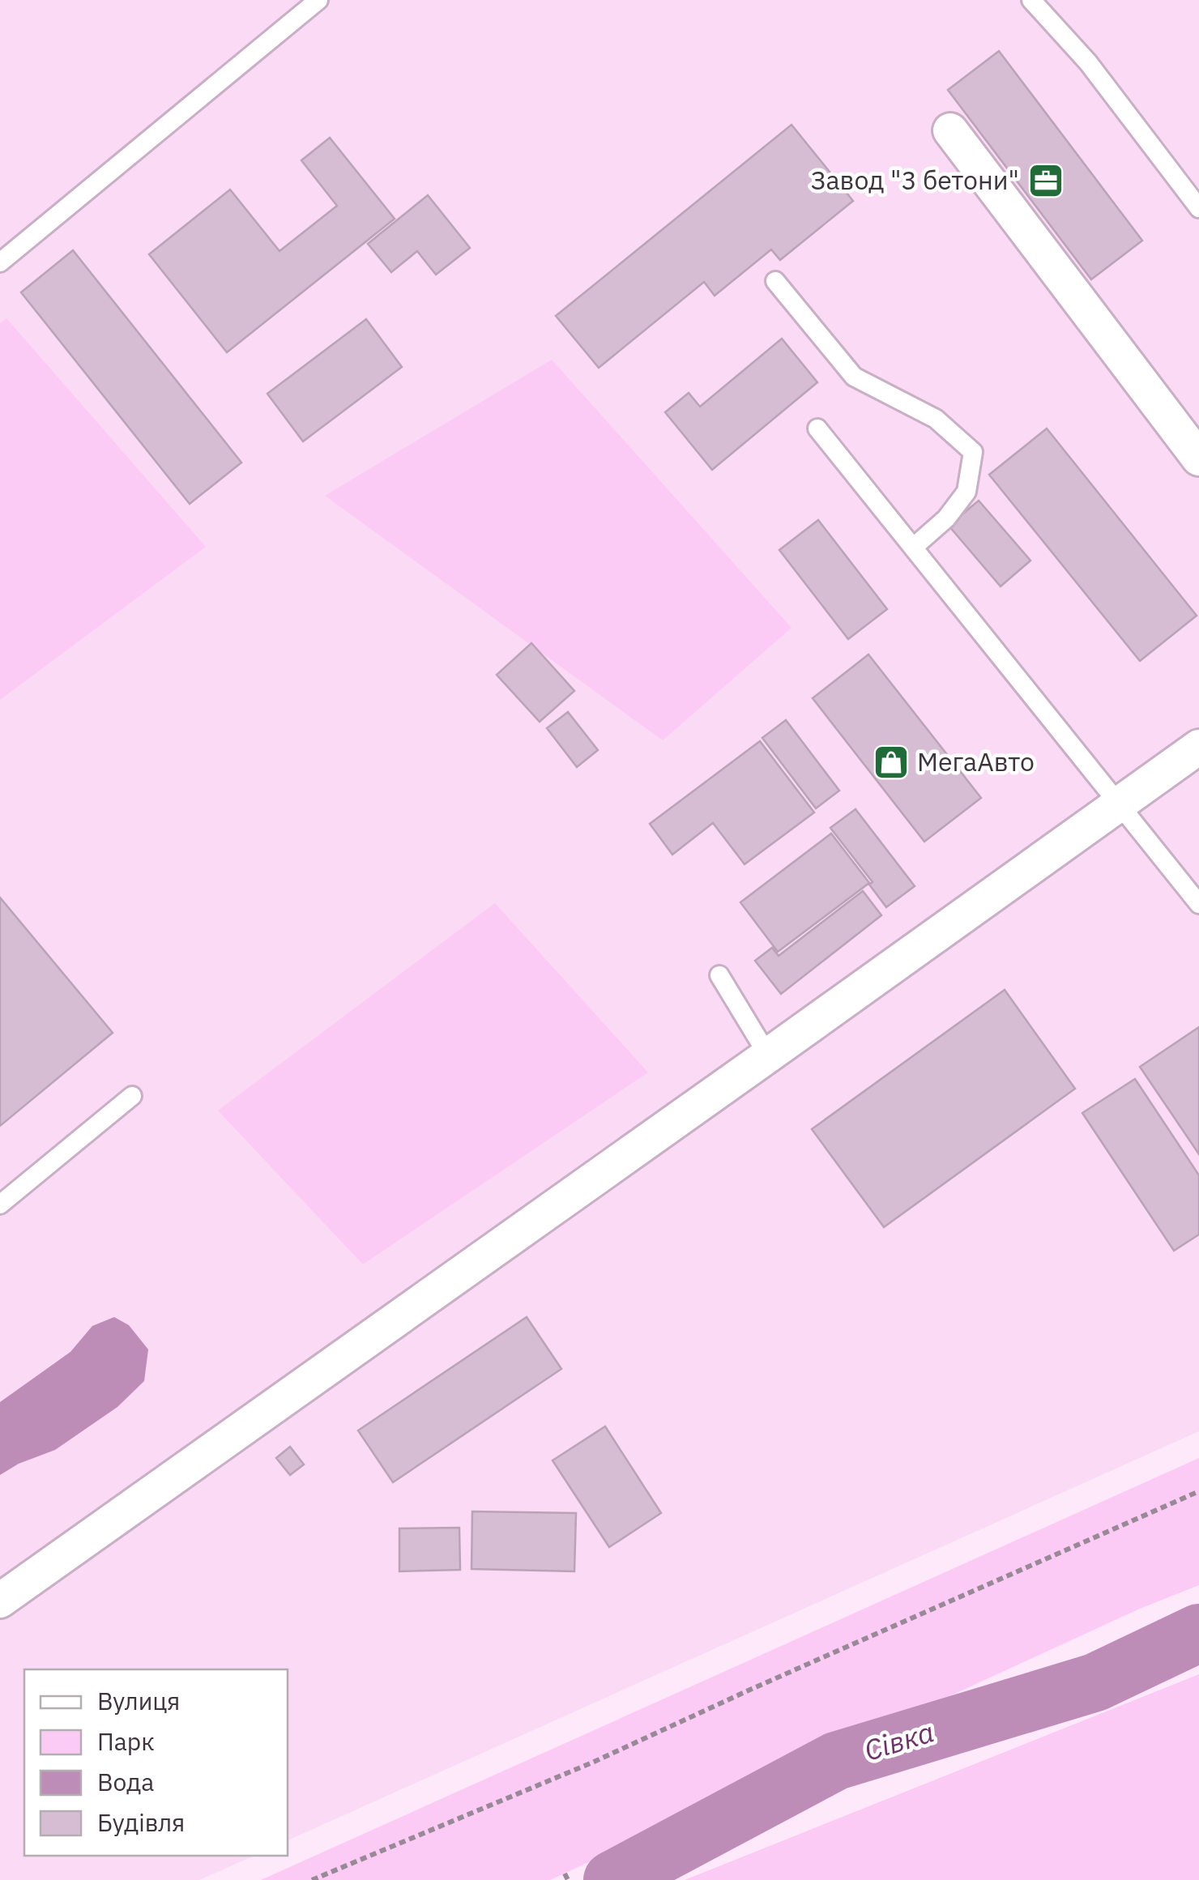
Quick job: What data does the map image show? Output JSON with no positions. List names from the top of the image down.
{
  "water": ["Сівка"],
  "places": {
    "office": ["Завод \"3 бетони\""],
    "shop": ["МегаАвто"]
  },
  "legend": [
    "Вулиця",
    "Парк",
    "Вода",
    "Будівля"
  ]
}
